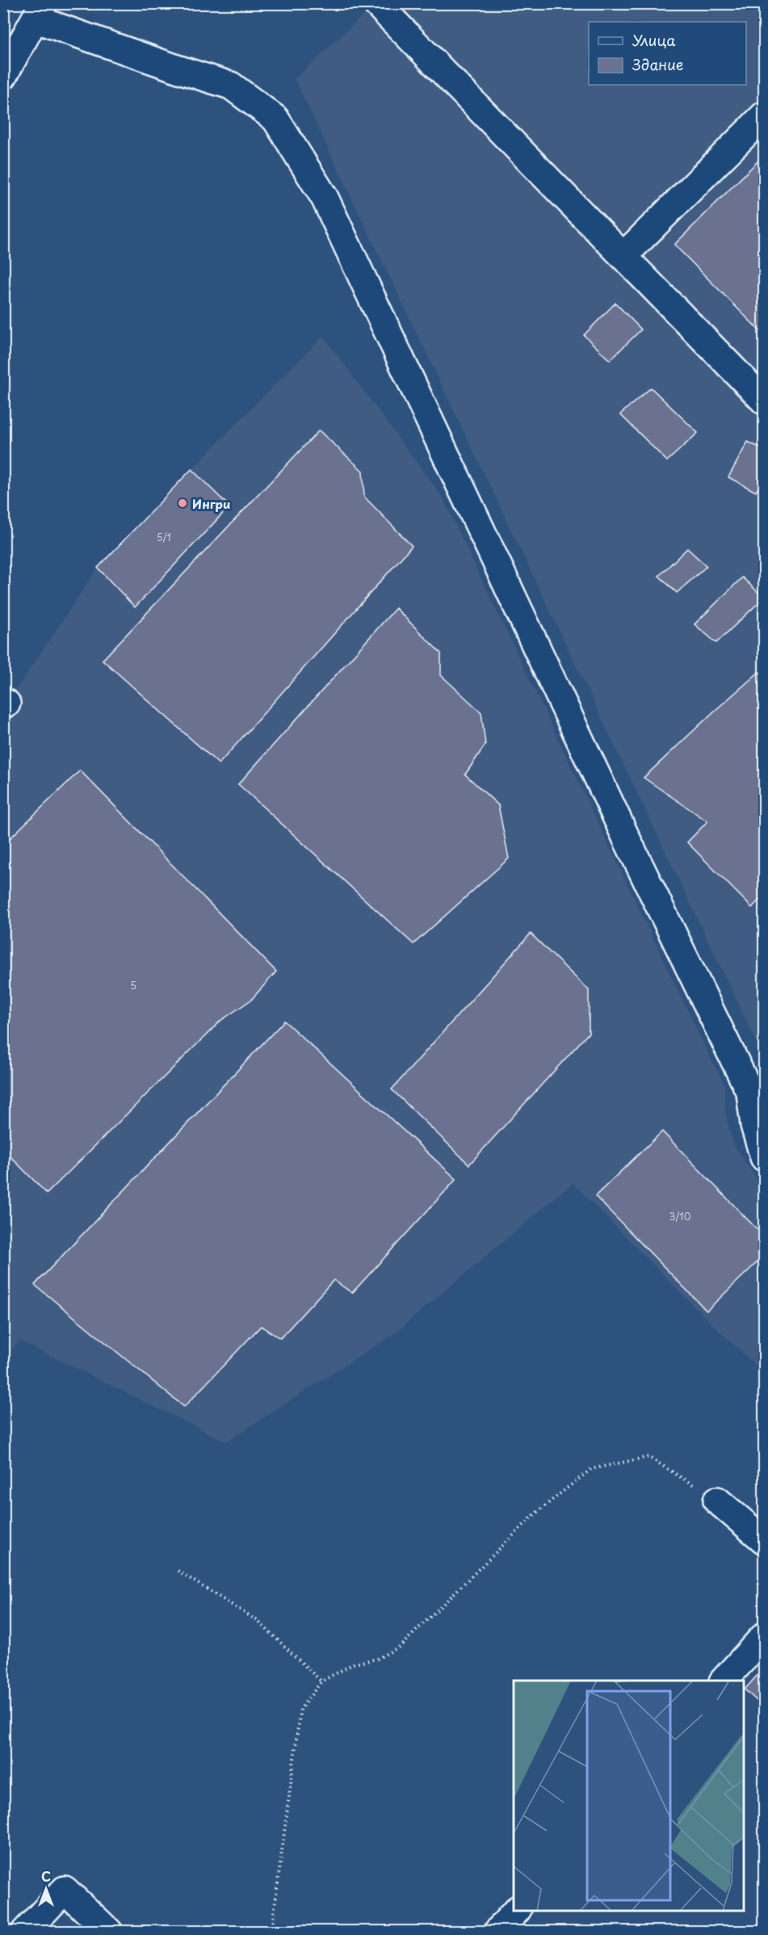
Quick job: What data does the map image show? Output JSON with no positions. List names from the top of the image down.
{
  "places": ["Ингри"],
  "house_numbers": ["5/1", "5", "3/10"],
  "legend": ["Улица", "Здание"],
  "north": "top"
}
